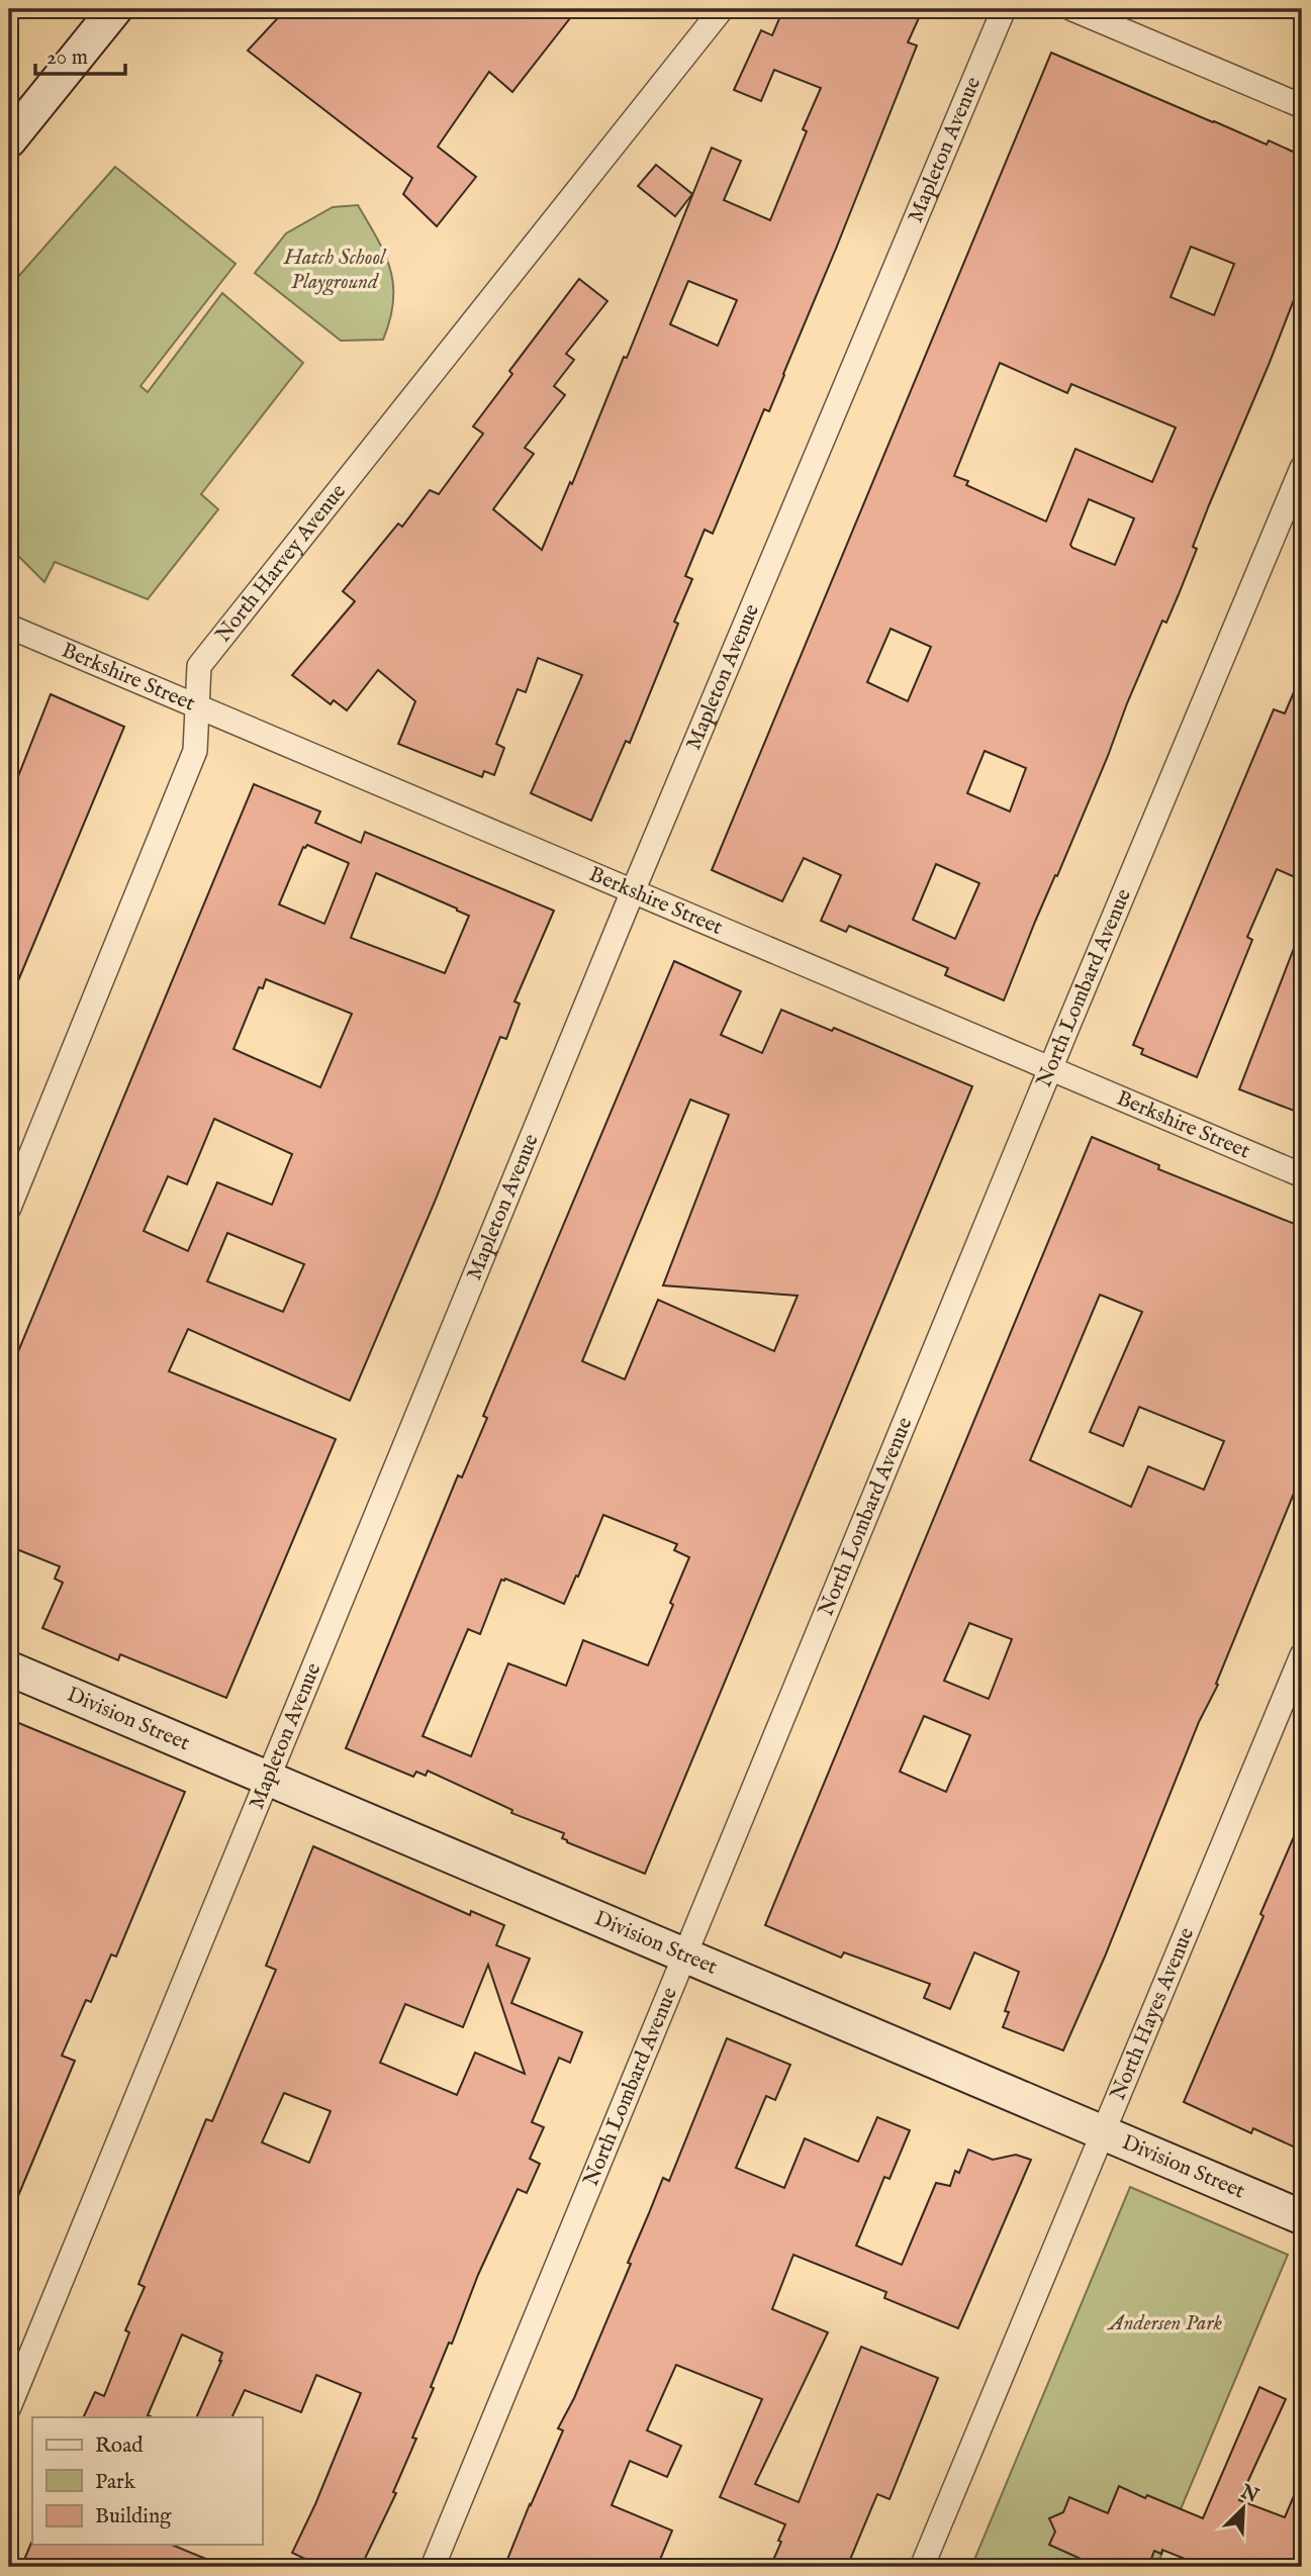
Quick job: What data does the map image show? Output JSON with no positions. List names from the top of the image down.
{
  "streets": {
    "street": [
      "Mapleton Avenue",
      "North Harvey Avenue",
      "Berkshire Street",
      "North Lombard Avenue",
      "Division Street",
      "North Hayes Avenue"
    ]
  },
  "crossings": [
    ["Mapleton Avenue", "Berkshire Street"],
    ["Mapleton Avenue", "Division Street"],
    ["North Harvey Avenue", "Berkshire Street"],
    ["Berkshire Street", "North Lombard Avenue"],
    ["North Lombard Avenue", "Division Street"],
    ["Division Street", "North Hayes Avenue"]
  ],
  "parks": ["Hatch School Playground", "Andersen Park"],
  "legend": ["Road", "Park", "Building"],
  "scale_bar": "20 m",
  "north": "top right"
}
